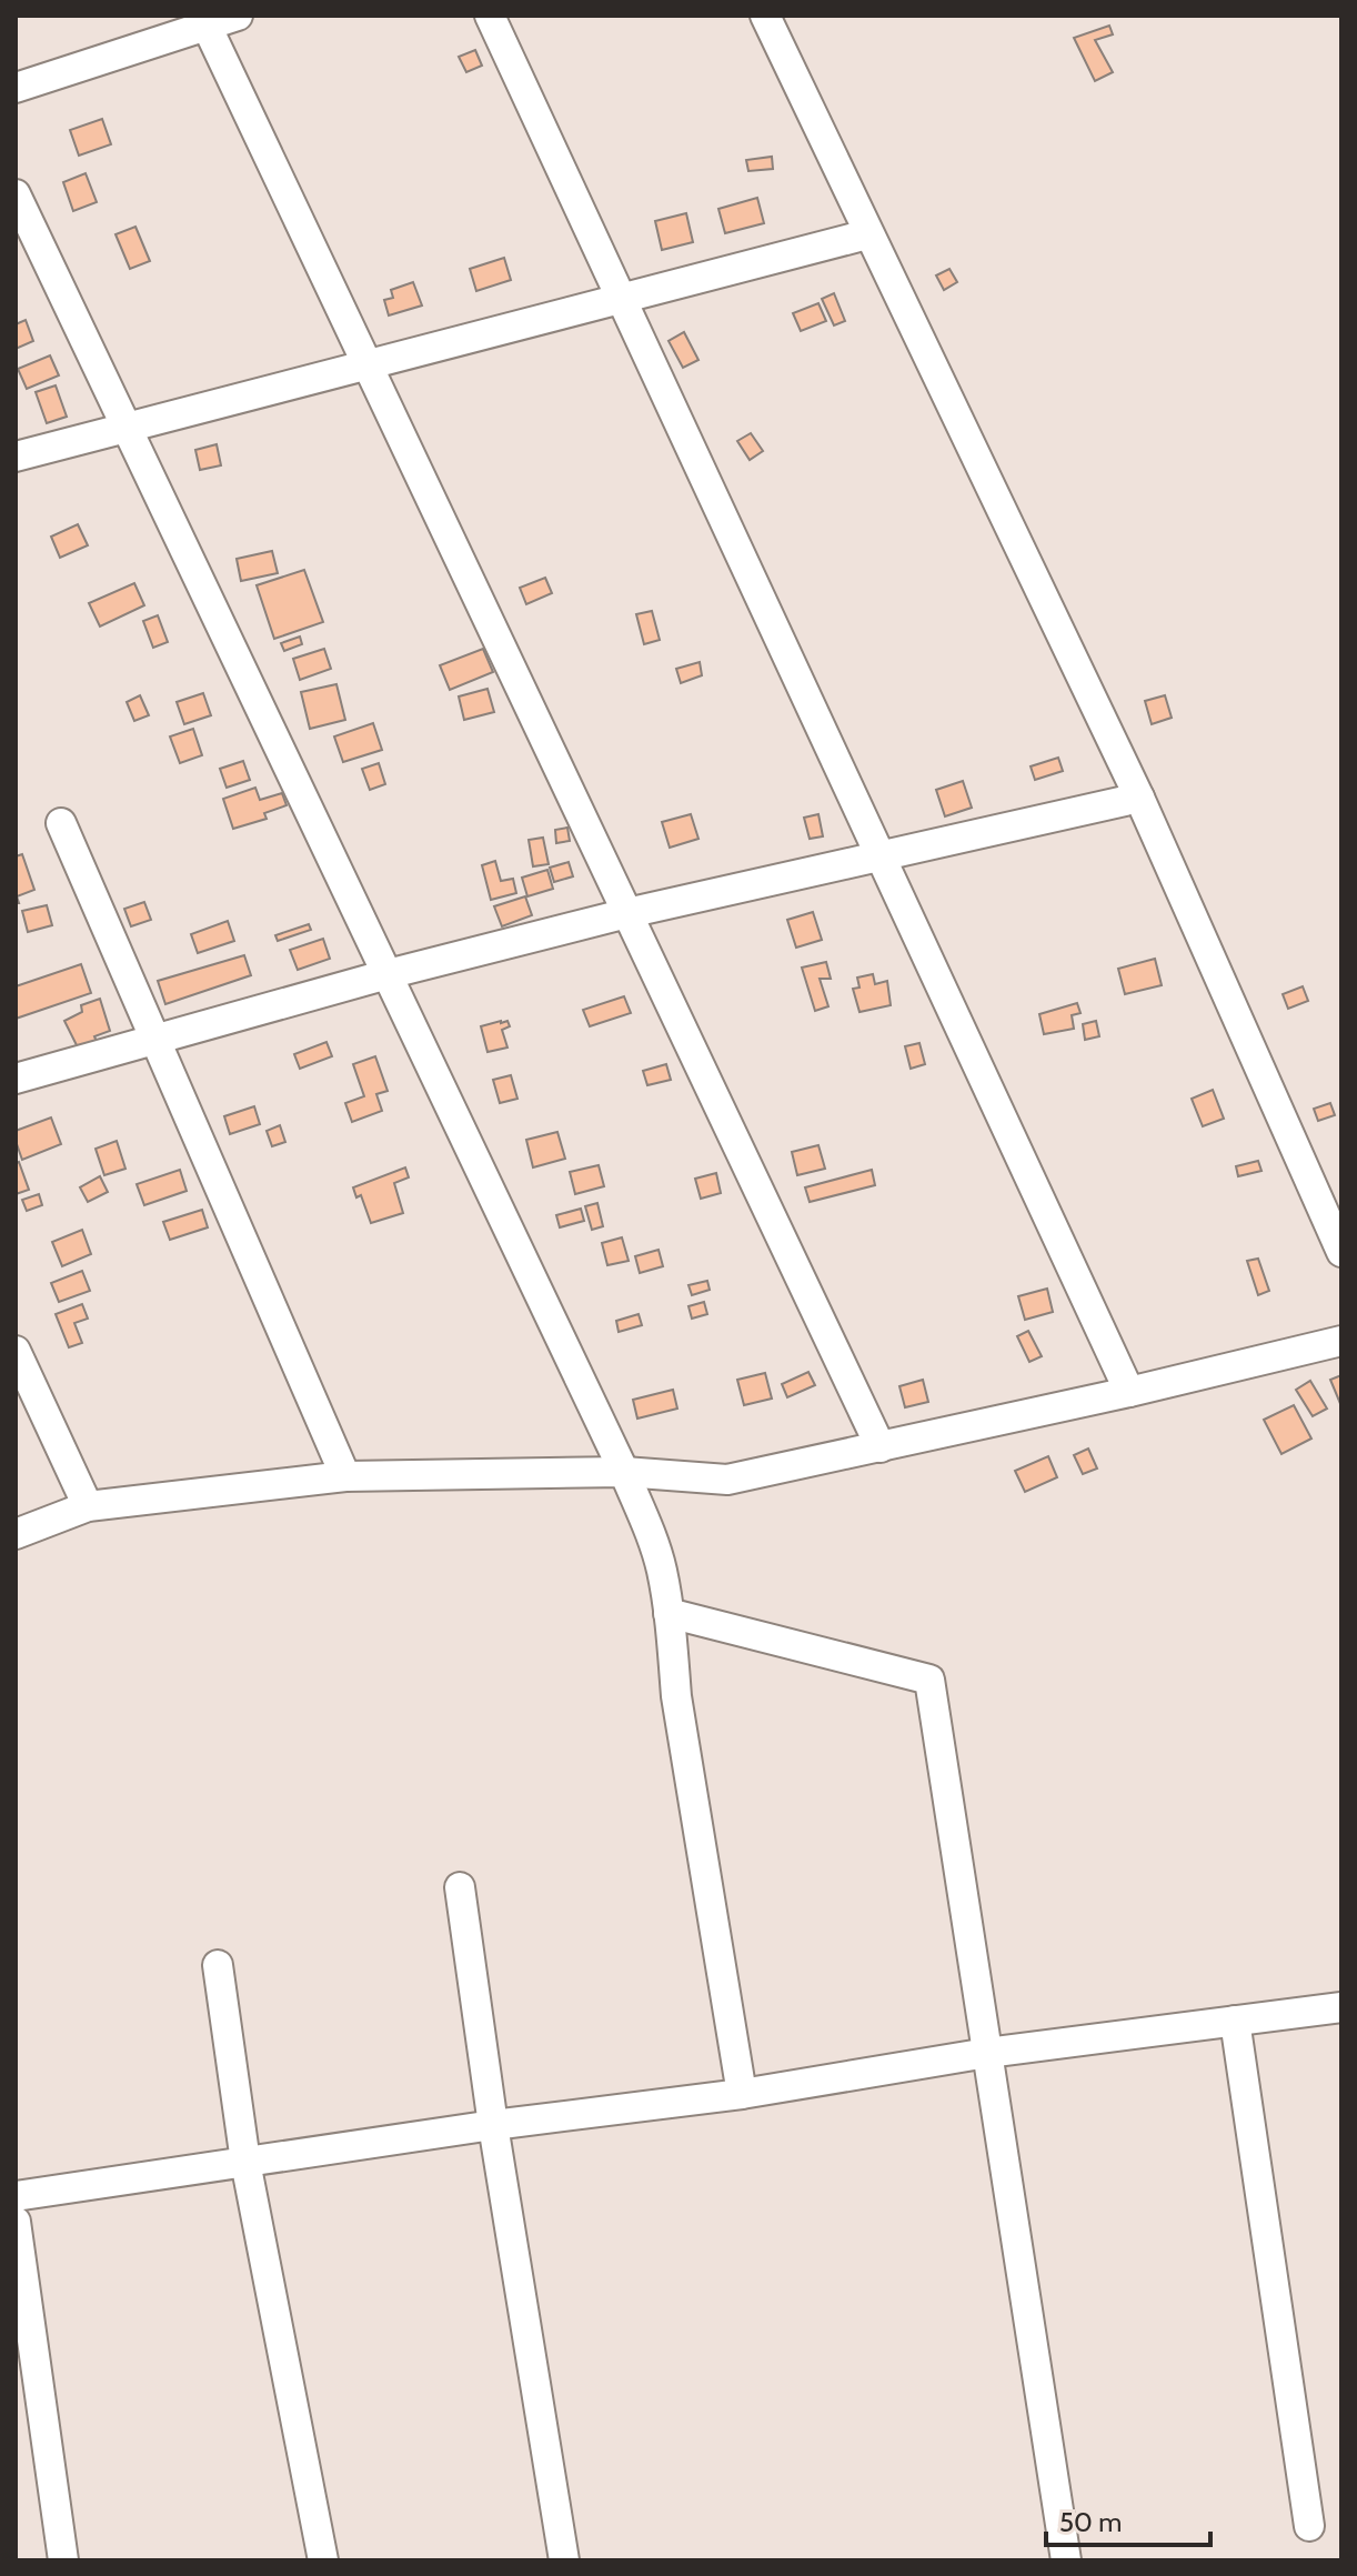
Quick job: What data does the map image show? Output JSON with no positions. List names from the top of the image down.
{
  "scale_bar": "50 m"
}
